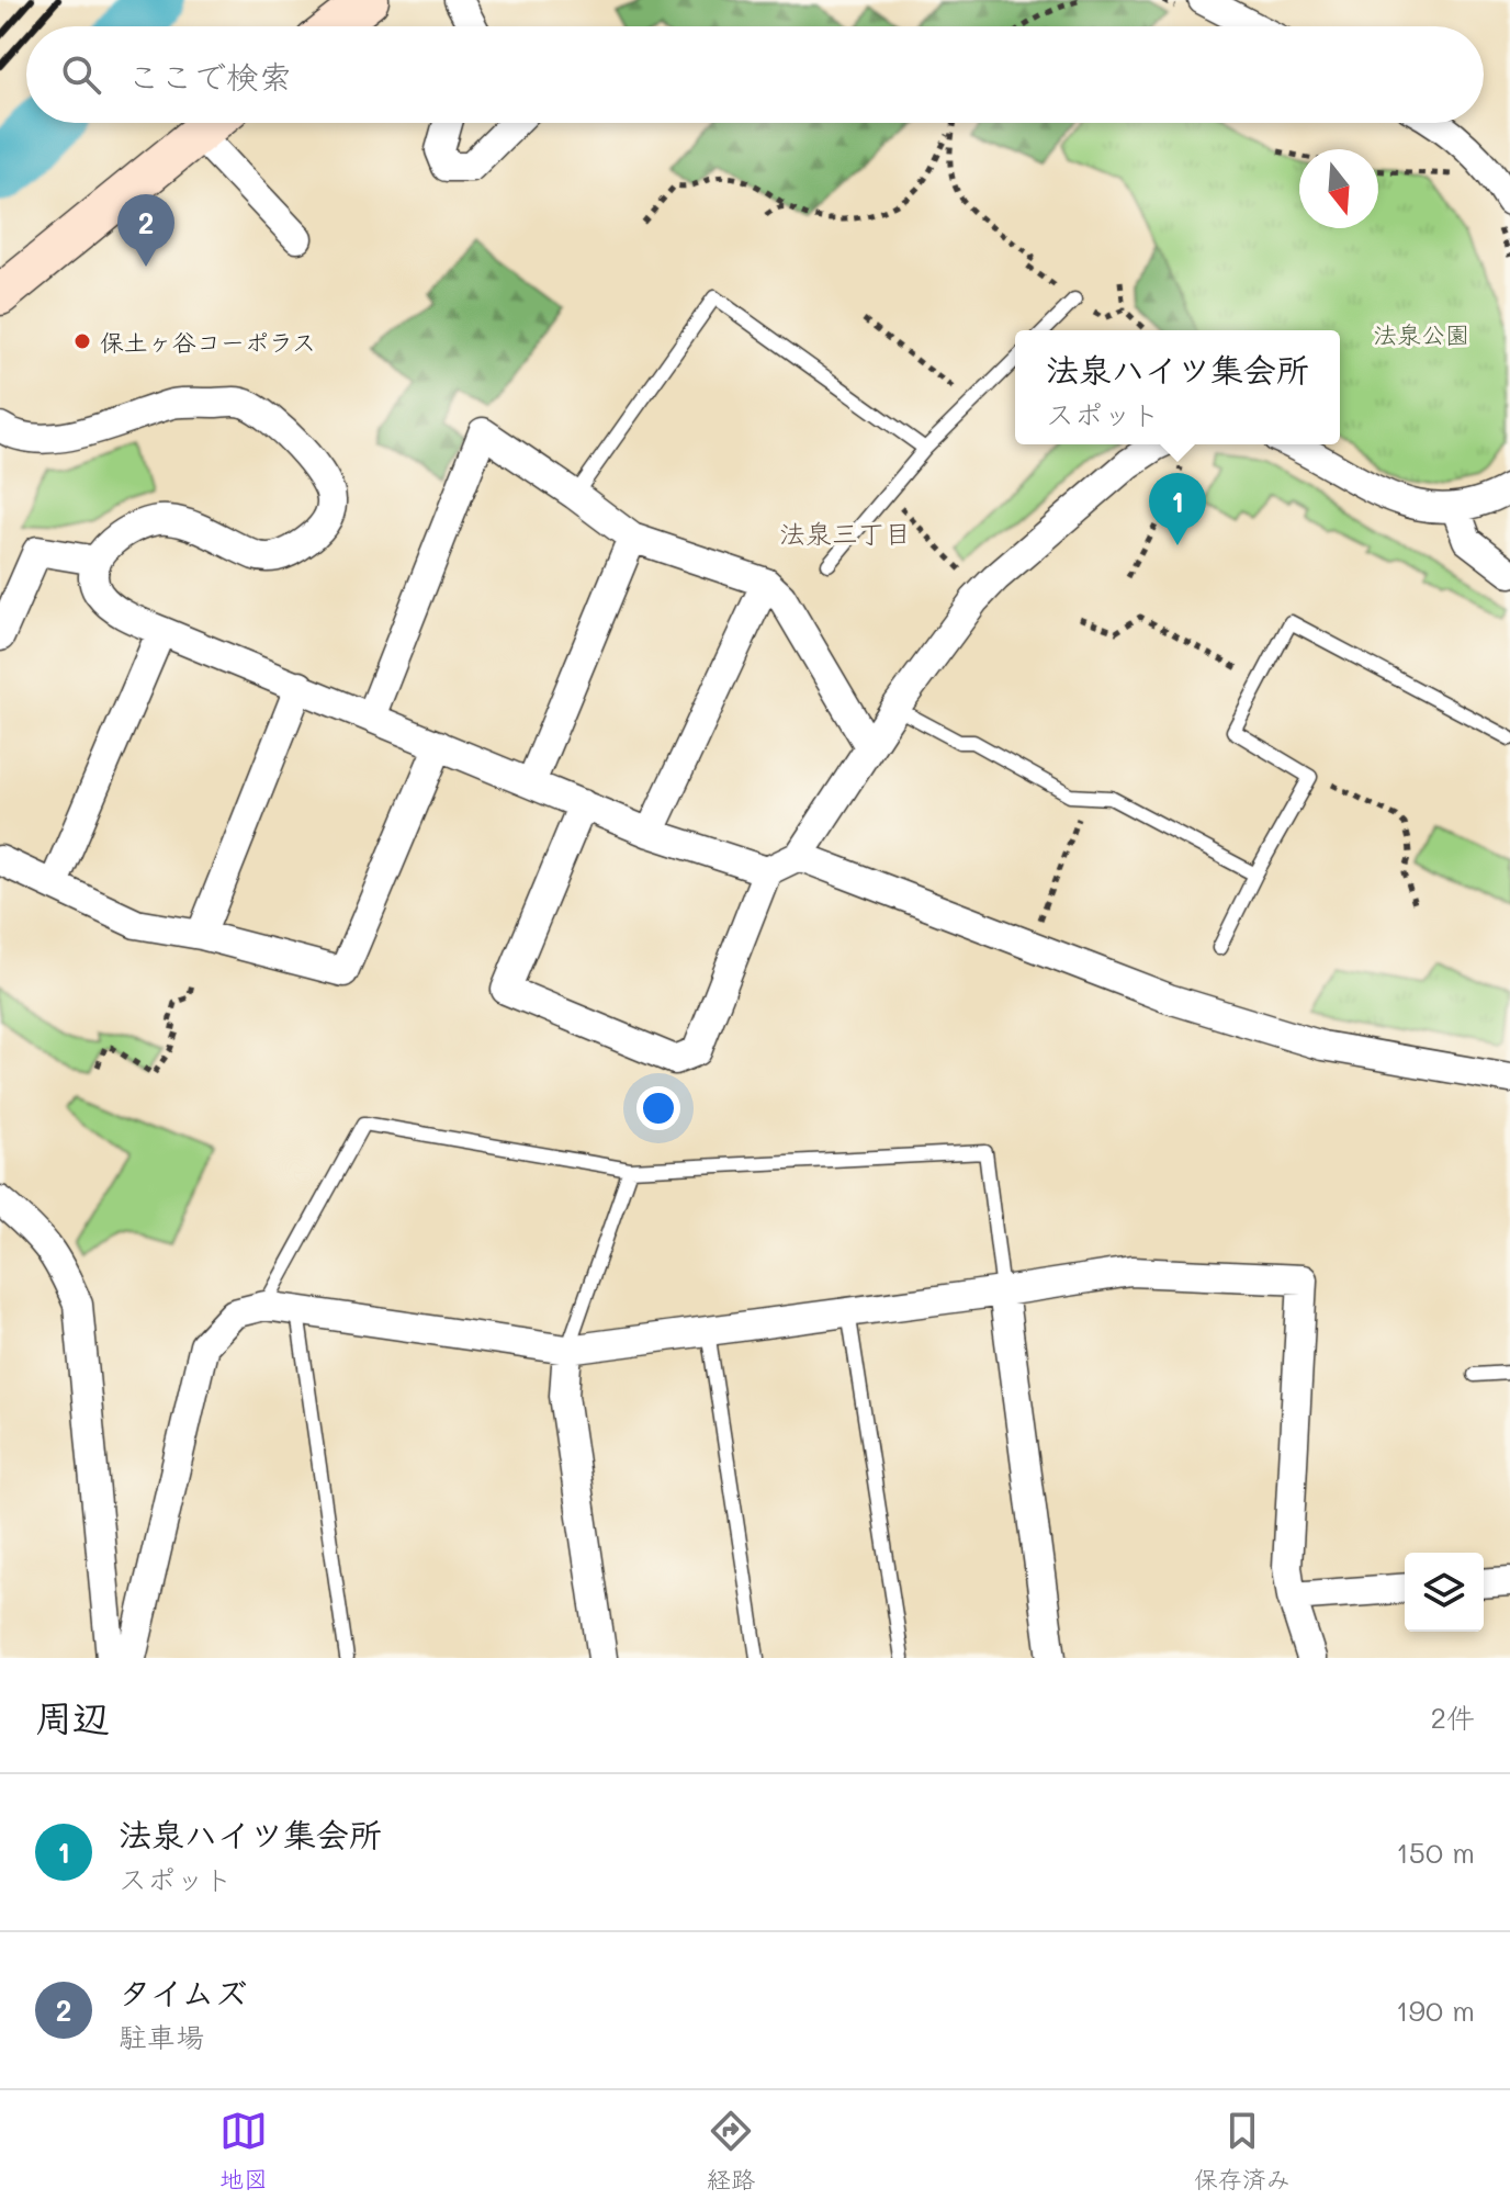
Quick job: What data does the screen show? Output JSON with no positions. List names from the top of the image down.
{
  "districts": ["法泉三丁目"],
  "parks": ["法泉公園"],
  "places": ["保土ヶ谷コーポラス"],
  "north": "bottom",
  "page": {
    "search": "ここで検索",
    "pins": ["2", "1"],
    "popup": ["法泉ハイツ集会所", "スポット"],
    "heading": ["周辺", "2件"],
    "list": [
      {
        "mark": "1",
        "name": "法泉ハイツ集会所",
        "note": "スポット",
        "value": "150 m"
      },
      {
        "mark": "2",
        "name": "タイムズ",
        "note": "駐車場",
        "value": "190 m"
      }
    ],
    "nav": ["地図", "経路", "保存済み"]
  }
}
